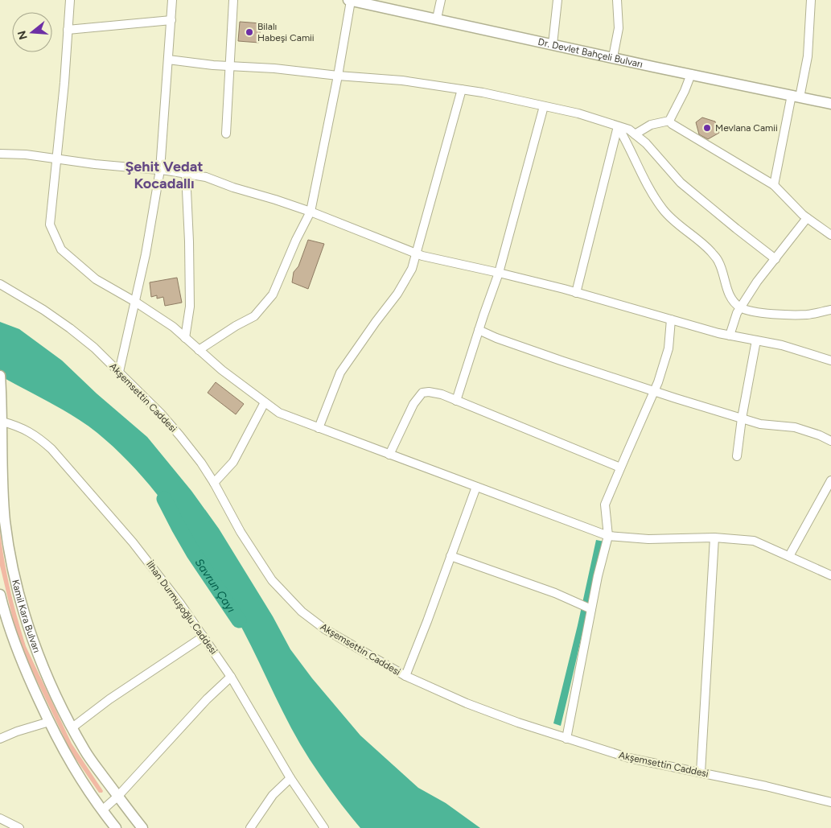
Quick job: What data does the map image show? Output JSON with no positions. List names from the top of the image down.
{
  "streets": {
    "main road": ["Dr. Devlet Bahçeli Bulvarı", "Kamil Kara Bulvarı"],
    "street": ["Akşemsettin Caddesi", "İlhan Durmuşoğlu Caddesi"]
  },
  "crossings": [
    ["İlhan Durmuşoğlu Caddesi", "Kamil Kara Bulvarı"]
  ],
  "districts": ["Şehit Vedat Kocadallı"],
  "water": ["Savrun Çayı"],
  "places": ["Bilalı Habeşi Camii", "Mevlana Camii"],
  "north": "left"
}
